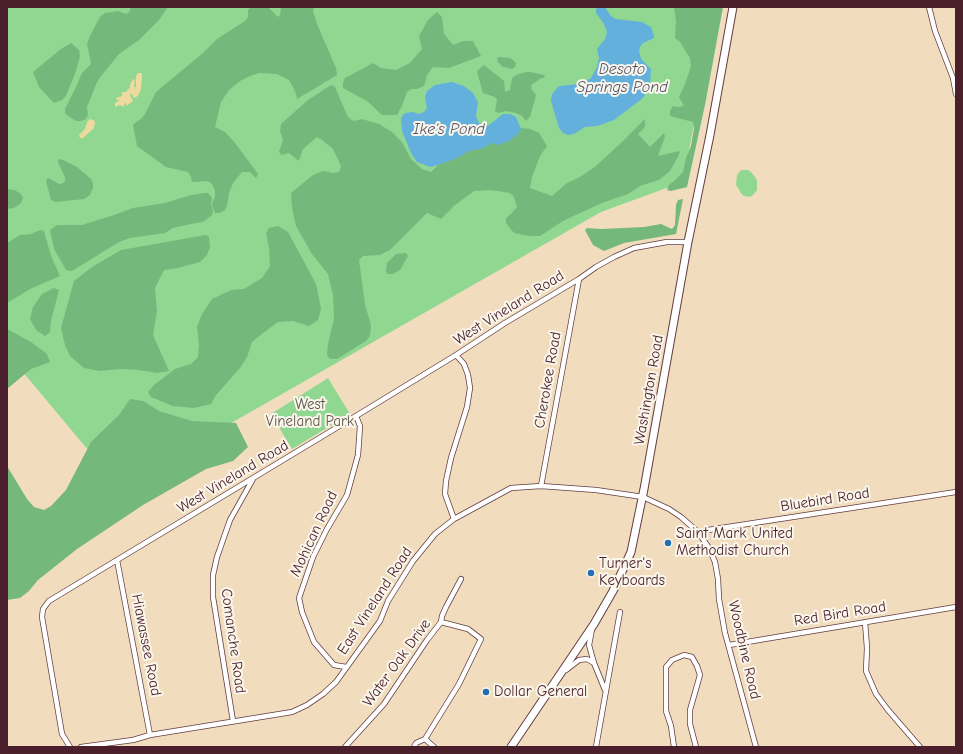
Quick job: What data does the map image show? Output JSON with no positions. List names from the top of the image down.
{
  "streets": {
    "main road": ["Washington Road"],
    "street": [
      "West Vineland Road",
      "Cherokee Road",
      "Bluebird Road",
      "Mohican Road",
      "East Vineland Road",
      "Red Bird Road",
      "Comanche Road",
      "Hiawassee Road",
      "Woodbine Road",
      "Water Oak Drive"
    ]
  },
  "crossings": [
    ["West Vineland Road", "Cherokee Road"],
    ["West Vineland Road", "Washington Road"],
    ["West Vineland Road", "Mohican Road"],
    ["West Vineland Road", "Comanche Road"],
    ["West Vineland Road", "Hiawassee Road"],
    ["Cherokee Road", "East Vineland Road"],
    ["Washington Road", "East Vineland Road"],
    ["Washington Road", "Woodbine Road"],
    ["Bluebird Road", "Woodbine Road"],
    ["Mohican Road", "East Vineland Road"],
    ["East Vineland Road", "Comanche Road"],
    ["East Vineland Road", "Hiawassee Road"],
    ["East Vineland Road", "Woodbine Road"],
    ["Red Bird Road", "Woodbine Road"]
  ],
  "water": ["Desoto Springs Pond", "Ike's Pond"],
  "parks": ["West Vineland Park"],
  "places": ["Saint Mark United Methodist Church", "Turner's Keyboards", "Dollar General"]
}
